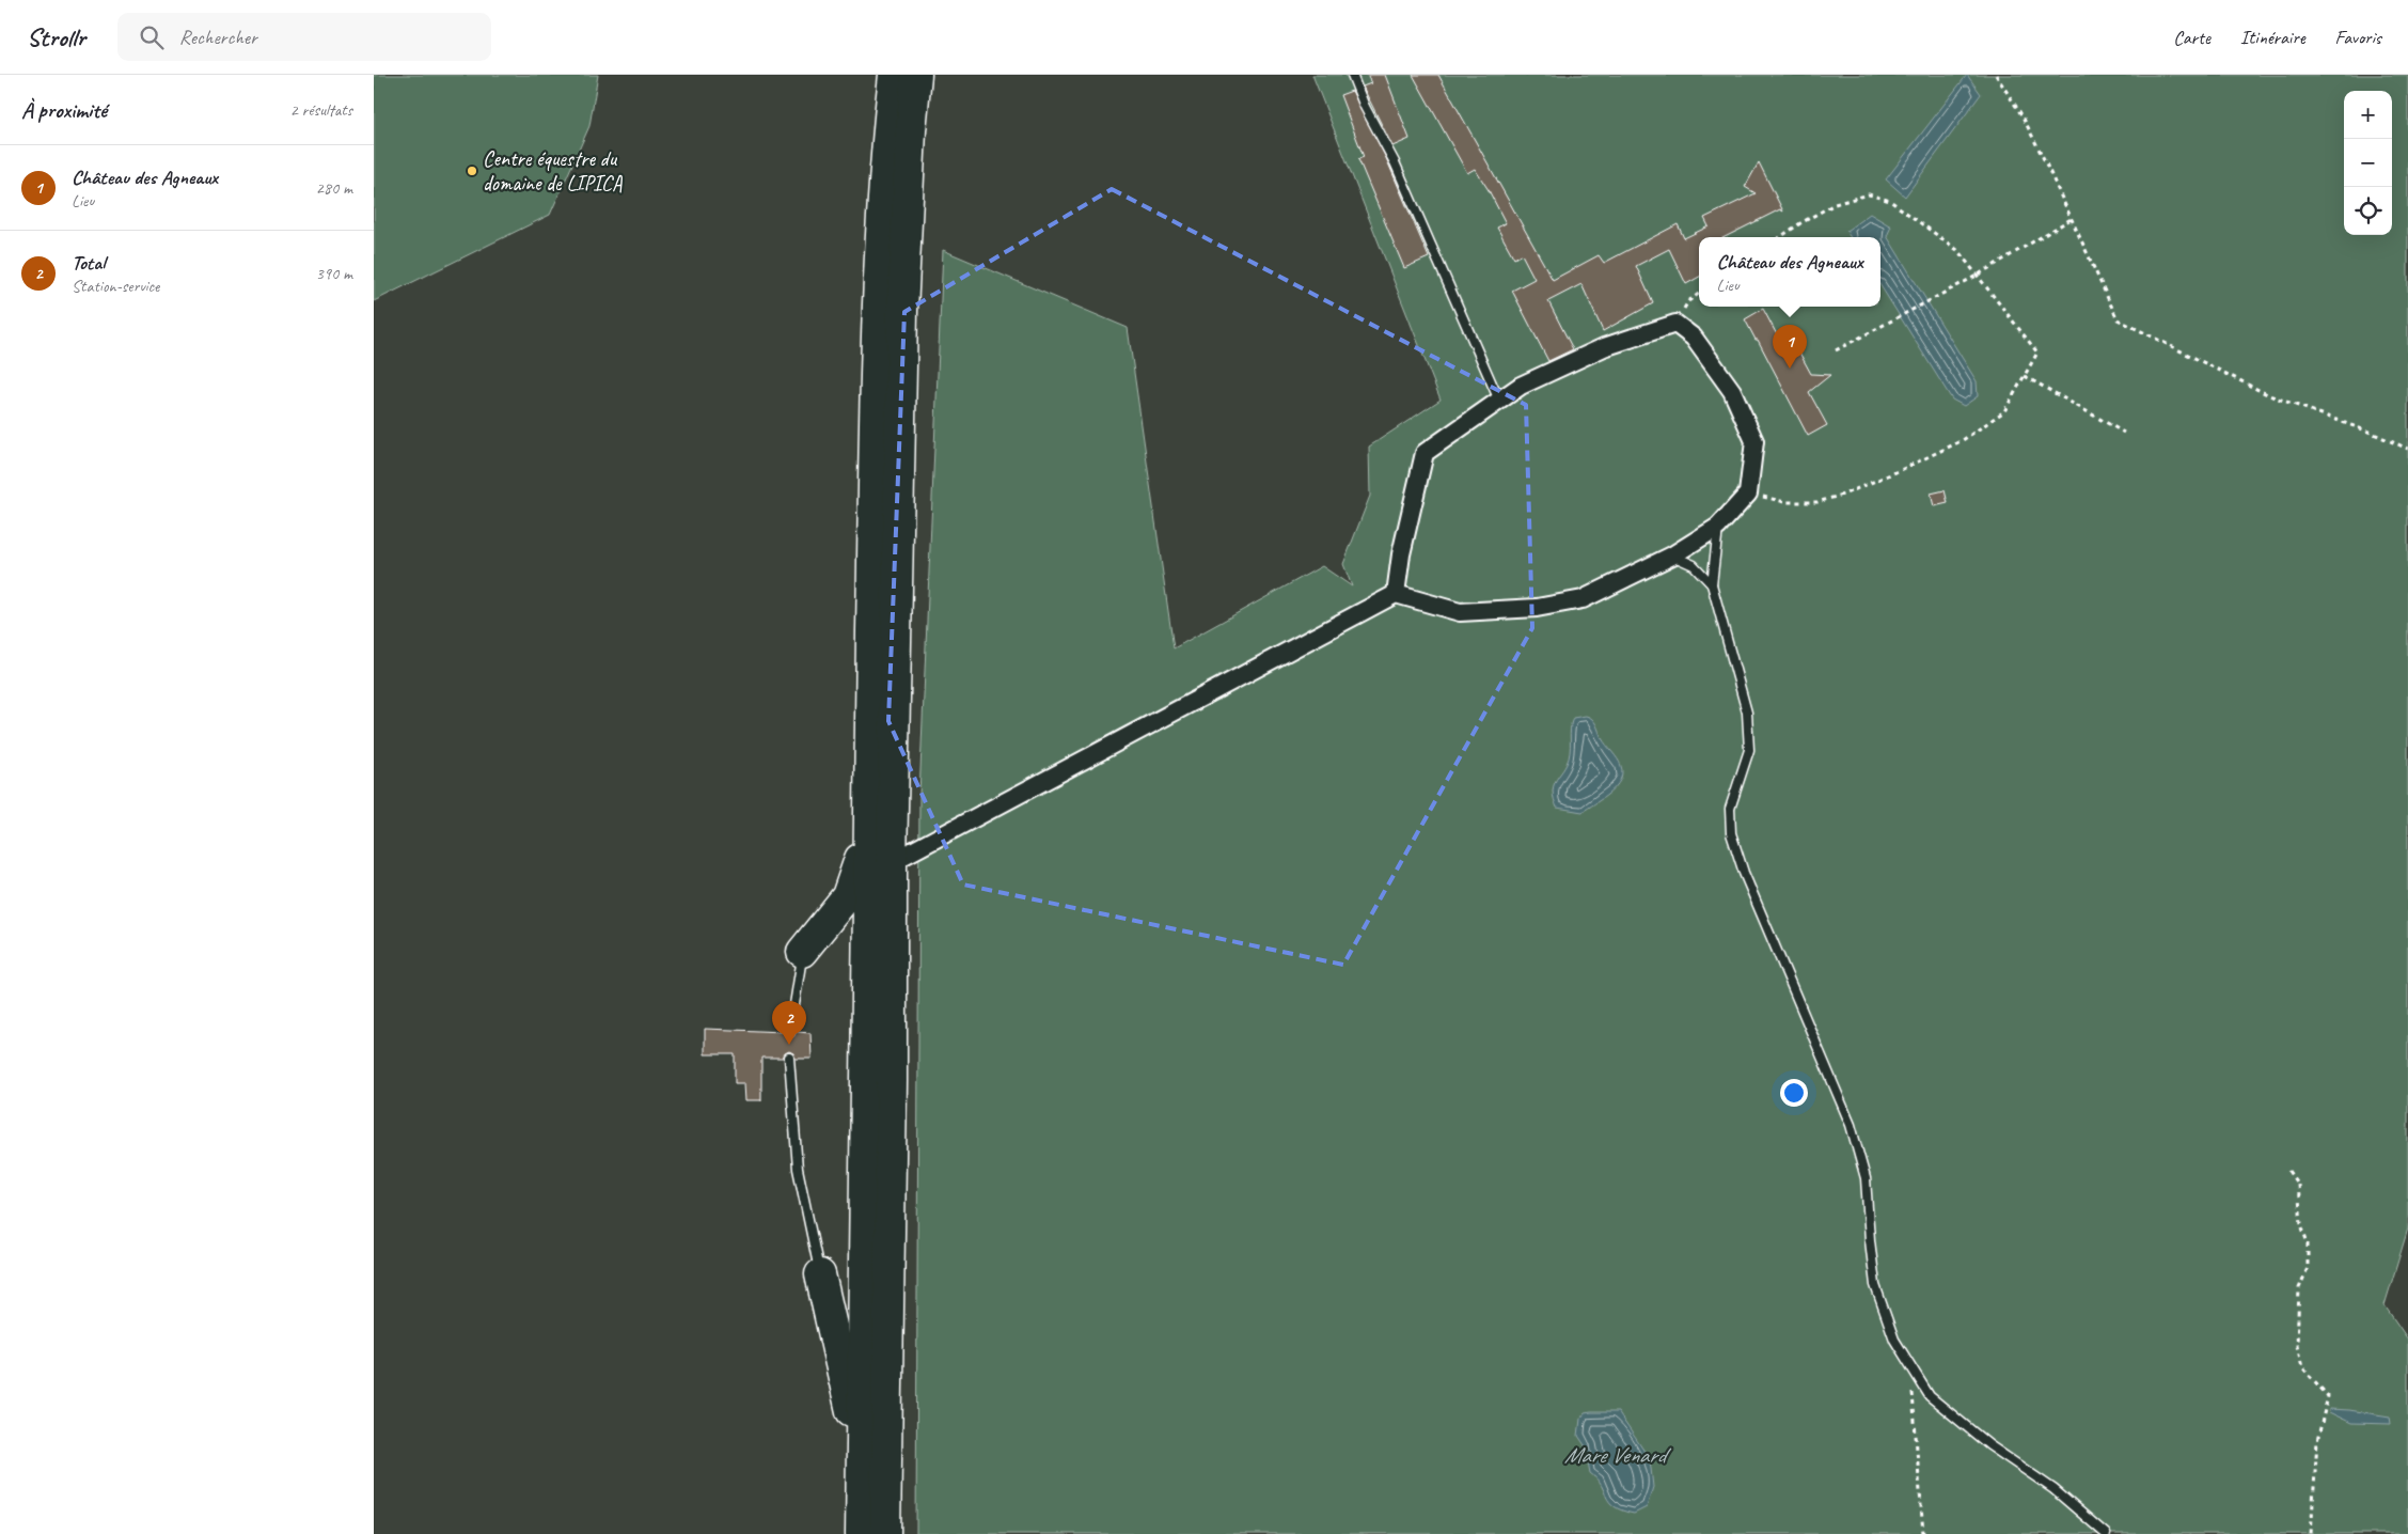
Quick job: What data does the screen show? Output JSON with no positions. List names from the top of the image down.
{
  "water": ["Mare Venard"],
  "places": ["Centre équestre du domaine de LIPICA"],
  "page": {
    "header": "Strollr",
    "search": "Rechercher",
    "nav": ["Carte", "Itinéraire", "Favoris"],
    "heading": ["À proximité", "2 résultats"],
    "map_buttons": ["+", "−"],
    "list": [
      {
        "mark": "1",
        "name": "Château des Agneaux",
        "note": "Lieu",
        "value": "280 m"
      },
      {
        "mark": "2",
        "name": "Total",
        "note": "Station-service",
        "value": "390 m"
      }
    ],
    "popup": ["Château des Agneaux", "Lieu"],
    "pins": ["1", "2"]
  }
}
